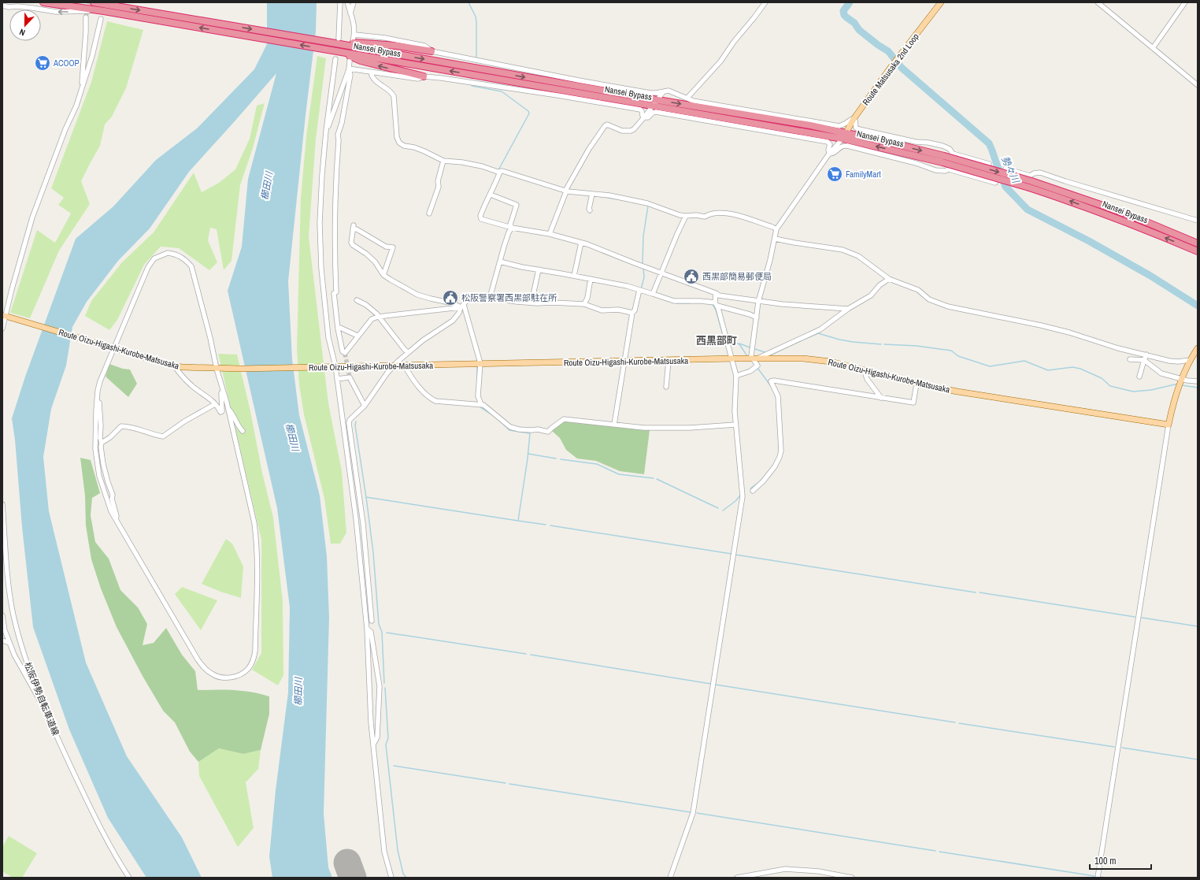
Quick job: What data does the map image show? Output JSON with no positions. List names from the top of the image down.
{
  "streets": {
    "highway": ["Nansei Bypass"],
    "main road": ["Route Matsusaka 2nd Loop", "Route Oizu-Higashi-Kurobe-Matsusaka"],
    "street": ["松阪伊勢自転車道線"]
  },
  "crossings": [
    ["Nansei Bypass", "Route Matsusaka 2nd Loop"]
  ],
  "districts": ["西黒部町"],
  "water": ["勢々川", "櫛田川"],
  "places": {
    "supermarket": ["ACOOP", "FamilyMart"],
    "public building": ["西黒部簡易郵便局", "松阪警察署西黒部駐在所"]
  },
  "scale_bar": "100 m",
  "north": "bottom"
}
